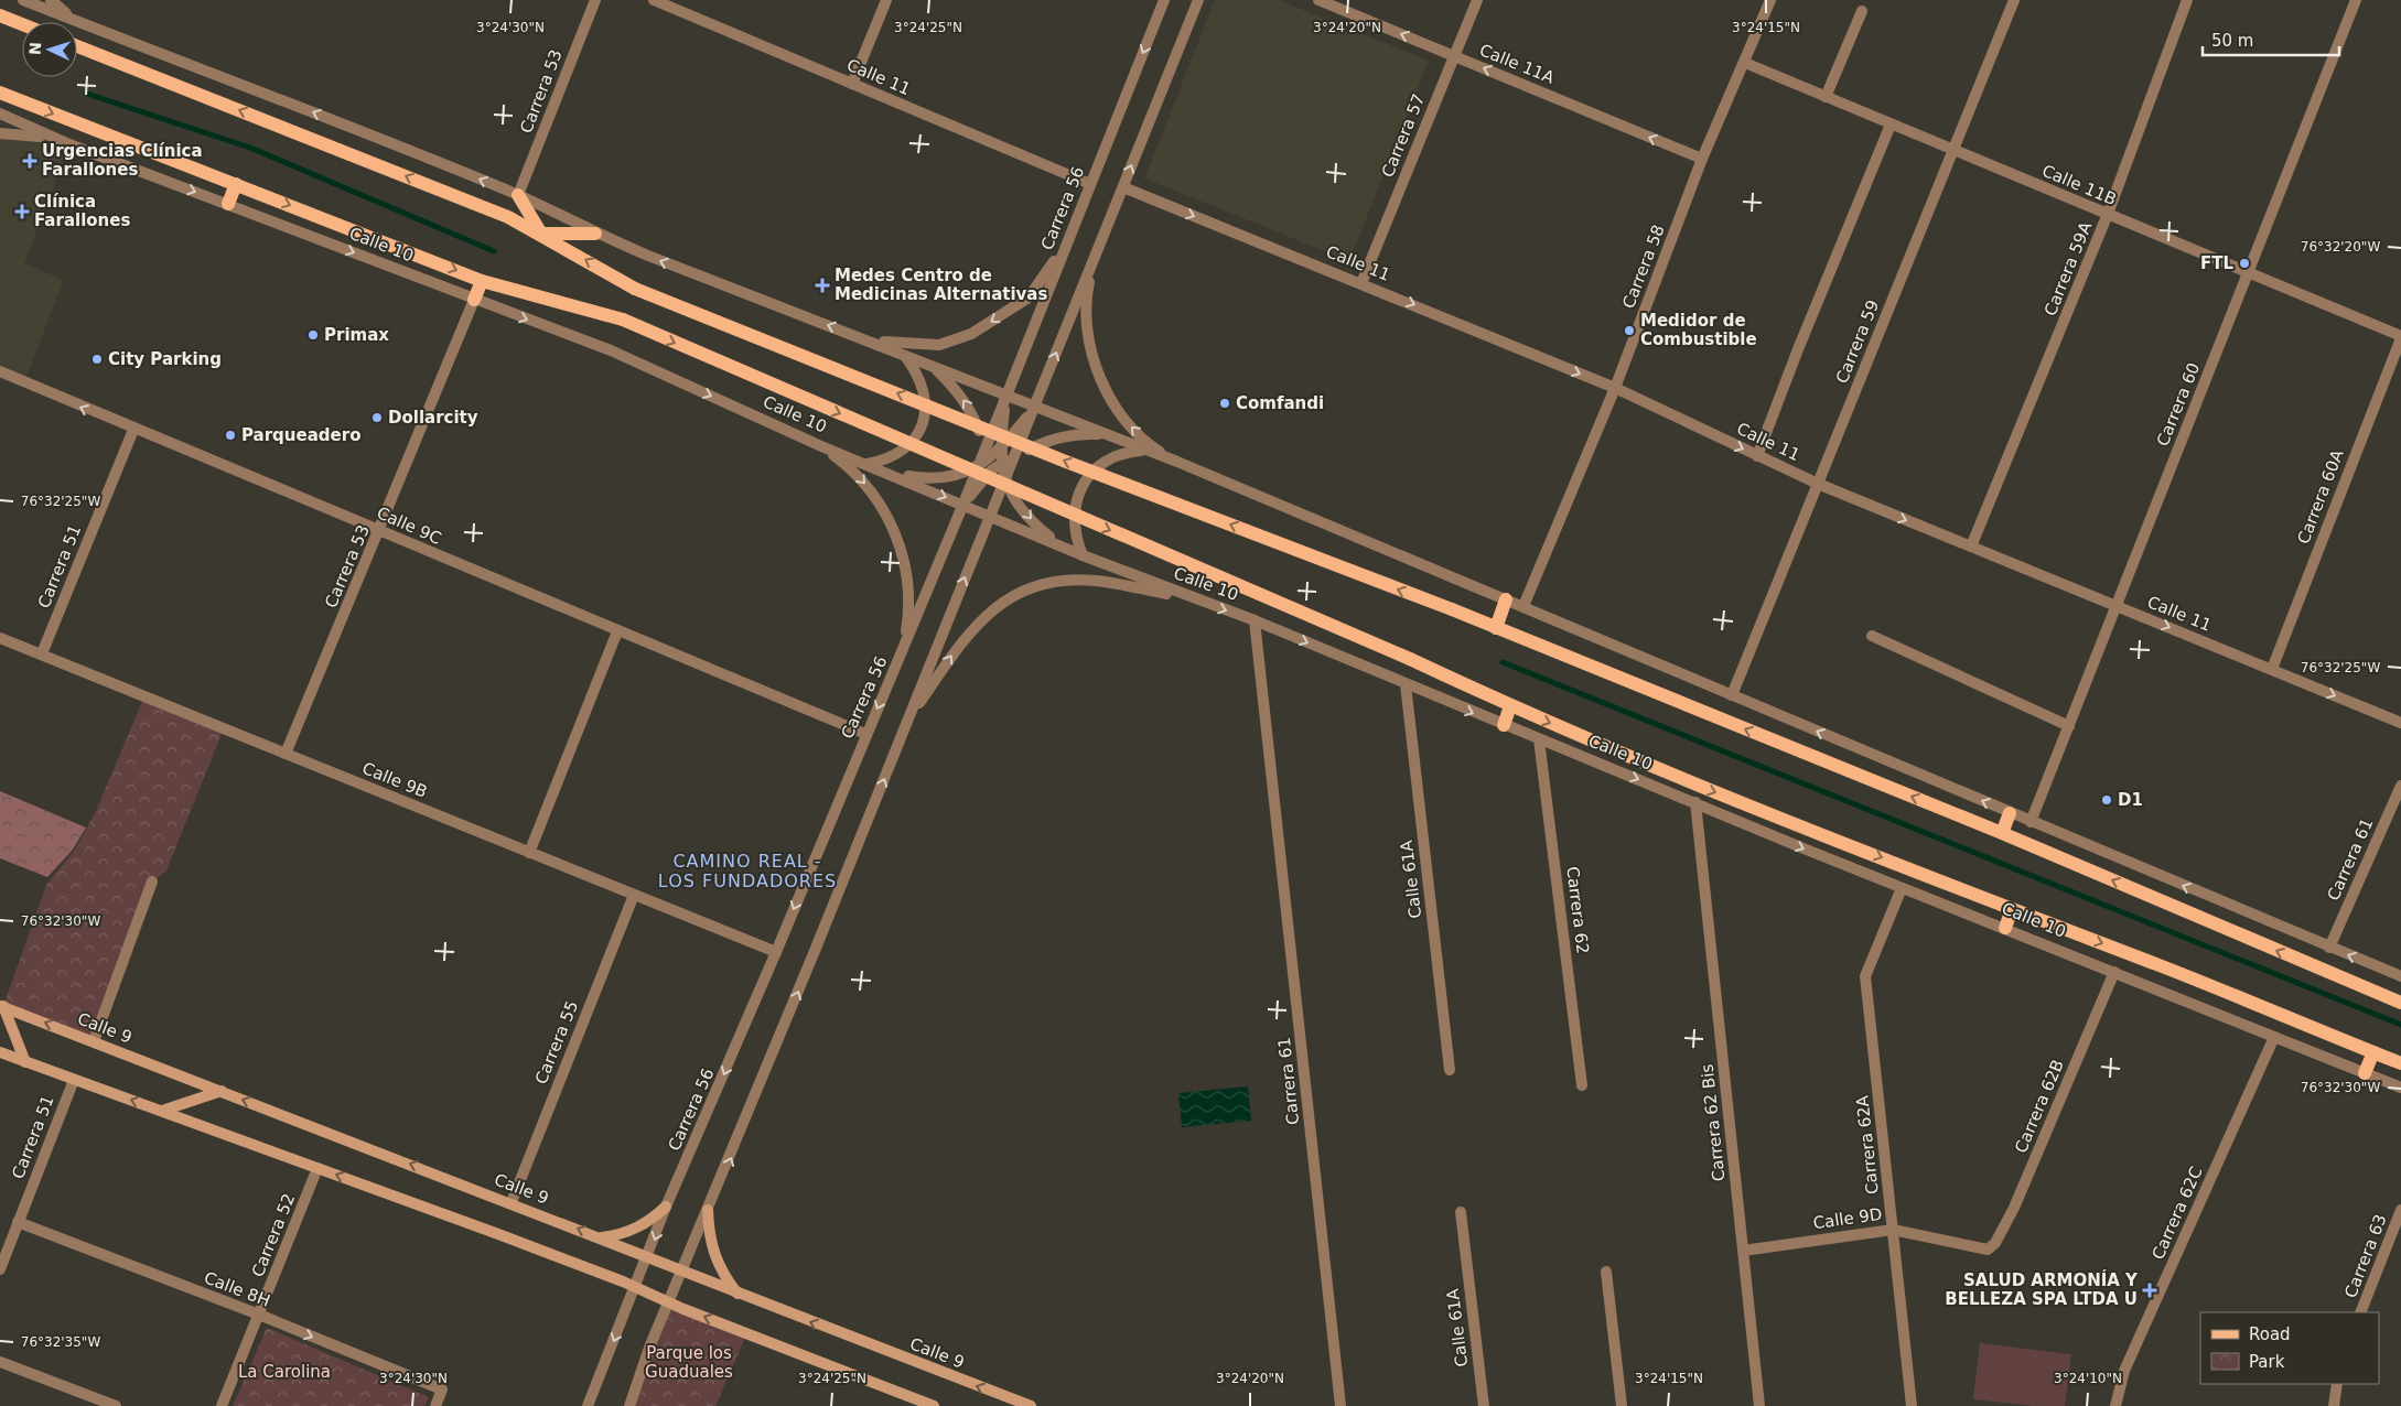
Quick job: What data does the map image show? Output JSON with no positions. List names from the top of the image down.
{
  "streets": {
    "main road": ["Calle 10", "Calle 9"],
    "street": [
      "Calle 11A",
      "Calle 11",
      "Carrera 53",
      "Carrera 57",
      "Calle 11B",
      "Carrera 56",
      "Carrera 58",
      "Carrera 59A",
      "Carrera 59",
      "Carrera 60",
      "Carrera 60A",
      "Calle 9C",
      "Carrera 51",
      "Calle 9B",
      "Carrera 61",
      "Calle 61A",
      "Carrera 62",
      "Carrera 55",
      "Carrera 62B",
      "Carrera 62 Bis",
      "Carrera 62A",
      "Carrera 62C",
      "Calle 9D",
      "Carrera 52",
      "Carrera 63",
      "Calle 8H"
    ]
  },
  "crossings": [
    ["Calle 11A", "Carrera 57"],
    ["Calle 11A", "Carrera 58"],
    ["Calle 11", "Carrera 57"],
    ["Calle 11", "Carrera 56"],
    ["Calle 11", "Carrera 58"],
    ["Calle 11", "Carrera 59A"],
    ["Calle 11", "Carrera 59"],
    ["Calle 11", "Carrera 60"],
    ["Calle 11", "Carrera 60A"],
    ["Carrera 53", "Calle 10"],
    ["Carrera 53", "Calle 9C"],
    ["Carrera 53", "Calle 9B"],
    ["Calle 11B", "Carrera 58"],
    ["Calle 11B", "Carrera 59A"],
    ["Calle 11B", "Carrera 59"],
    ["Calle 11B", "Carrera 60"],
    ["Calle 11B", "Carrera 60A"],
    ["Carrera 56", "Calle 10"],
    ["Carrera 56", "Calle 9C"],
    ["Carrera 56", "Calle 9B"],
    ["Carrera 56", "Calle 9"],
    ["Calle 10", "Carrera 61"],
    ["Calle 10", "Calle 61A"],
    ["Calle 10", "Carrera 62"],
    ["Calle 10", "Carrera 62B"],
    ["Calle 10", "Carrera 62 Bis"],
    ["Calle 10", "Carrera 62A"],
    ["Calle 10", "Carrera 62C"],
    ["Calle 9C", "Carrera 51"],
    ["Carrera 51", "Calle 9B"],
    ["Carrera 51", "Calle 8H"],
    ["Calle 9B", "Carrera 55"],
    ["Calle 9", "Carrera 55"],
    ["Carrera 62B", "Calle 9D"],
    ["Carrera 62 Bis", "Calle 9D"],
    ["Carrera 62A", "Calle 9D"],
    ["Carrera 52", "Calle 8H"]
  ],
  "one_way": ["Calle 11A", "Calle 11", "Calle 8H"],
  "districts": ["CAMINO REAL - LOS FUNDADORES"],
  "parks": ["Parque los Guaduales", "La Carolina"],
  "places": {
    "health": [
      "Urgencias Clínica Farallones",
      "Clínica Farallones",
      "Medes Centro de Medicinas Alternativas",
      "SALUD ARMONÍA Y BELLEZA SPA LTDA U"
    ],
    "other": [
      "FTL",
      "Medidor de Combustible",
      "Primax",
      "City Parking",
      "Comfandi",
      "Dollarcity",
      "Parqueadero",
      "D1"
    ]
  },
  "legend": ["Road", "Park"],
  "scale_bar": "50 m",
  "north": "left",
  "coordinates": [
    "3°24'30\"N",
    "3°24'25\"N",
    "3°24'20\"N",
    "3°24'15\"N",
    "76°32'20\"W",
    "76°32'25\"W",
    "76°32'30\"W",
    "76°32'35\"W",
    "3°24'10\"N"
  ]
}
